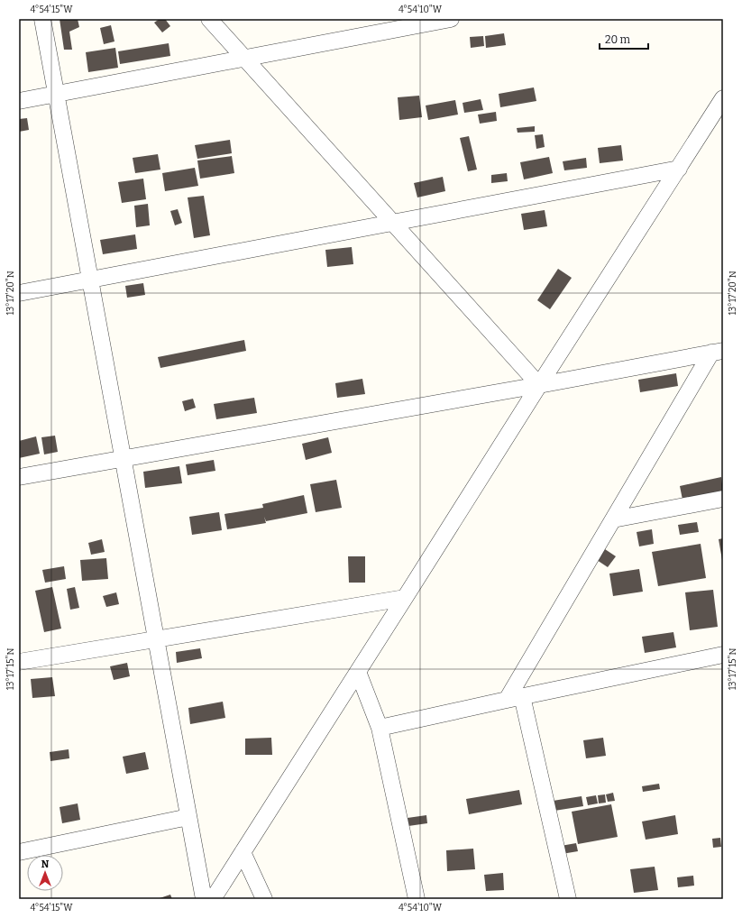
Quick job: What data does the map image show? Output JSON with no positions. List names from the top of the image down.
{
  "scale_bar": "20 m",
  "north": "top",
  "coordinates": [
    "4°54'15\"W",
    "4°54'10\"W",
    "13°17'20\"N",
    "13°17'15\"N"
  ]
}
